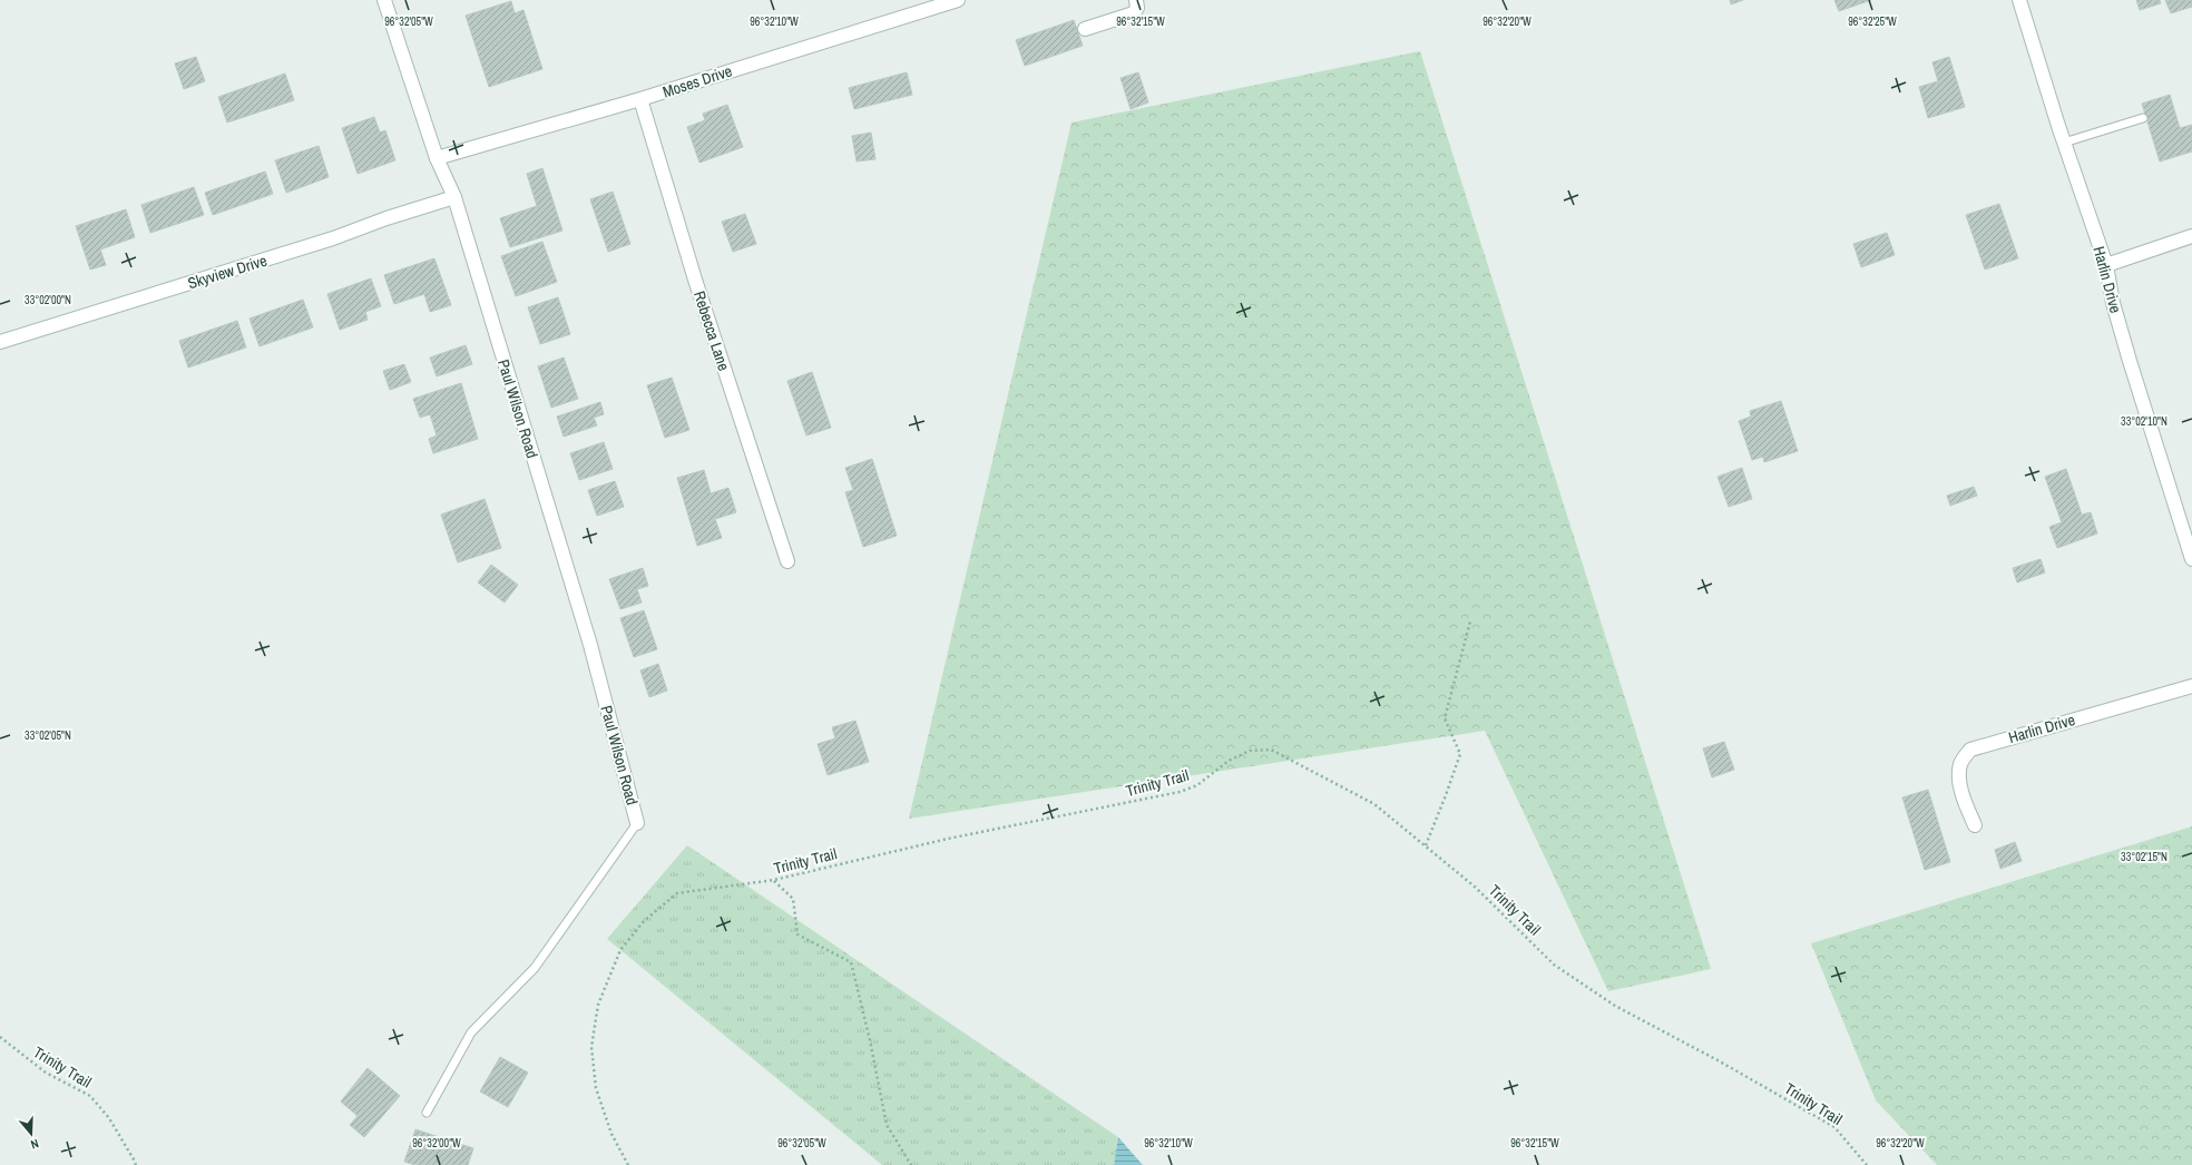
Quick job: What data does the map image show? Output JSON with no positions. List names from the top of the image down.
{
  "streets": {
    "street": [
      "Moses Drive",
      "Skyview Drive",
      "Harlin Drive",
      "Rebecca Lane",
      "Paul Wilson Road"
    ],
    "path": ["Trinity Trail"]
  },
  "crossings": [
    ["Moses Drive", "Rebecca Lane"],
    ["Moses Drive", "Paul Wilson Road"],
    ["Skyview Drive", "Paul Wilson Road"]
  ],
  "north": "bottom",
  "coordinates": [
    "96°32'05\"W",
    "96°32'10\"W",
    "96°32'15\"W",
    "96°32'20\"W",
    "96°32'25\"W",
    "33°02'00\"N",
    "33°02'10\"N",
    "33°02'05\"N",
    "33°02'15\"N",
    "96°32'00\"W"
  ]
}
